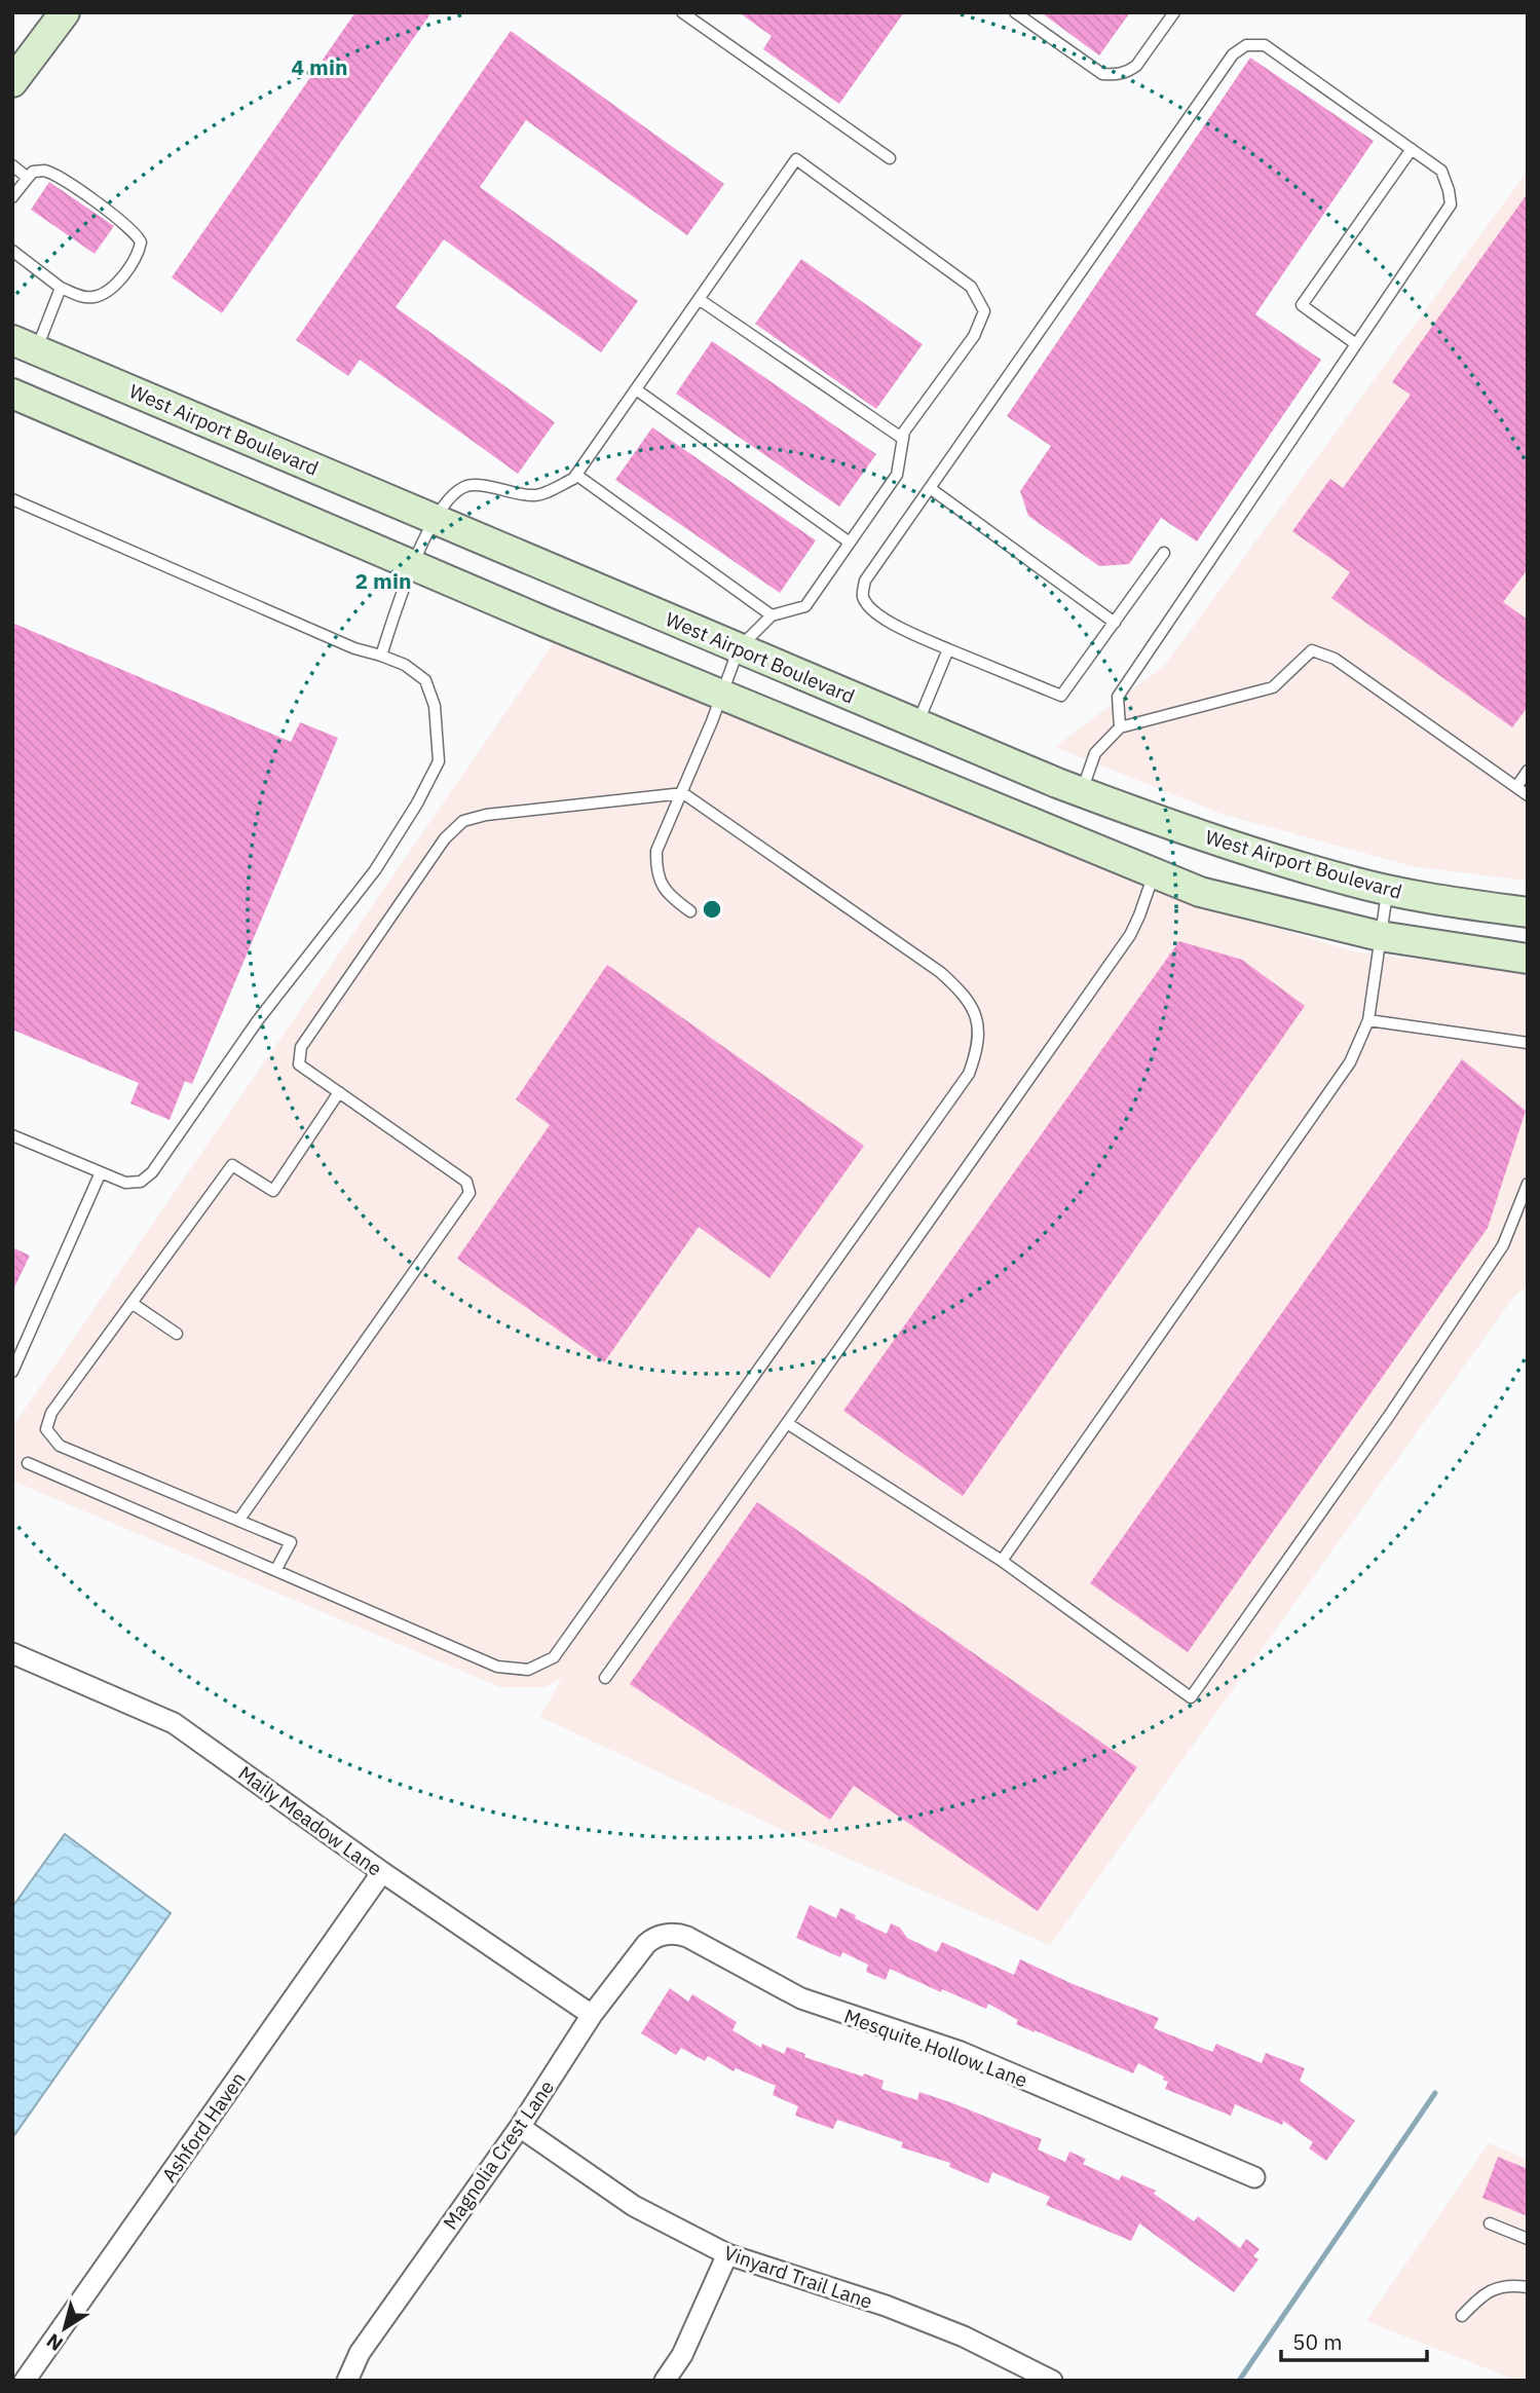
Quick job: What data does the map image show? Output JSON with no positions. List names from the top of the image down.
{
  "streets": {
    "main road": ["West Airport Boulevard"],
    "street": [
      "Maily Meadow Lane",
      "Mesquite Hollow Lane",
      "Ashford Haven",
      "Magnolia Crest Lane",
      "Vinyard Trail Lane"
    ]
  },
  "crossings": [
    ["Maily Meadow Lane", "Ashford Haven"],
    ["Maily Meadow Lane", "Magnolia Crest Lane"],
    ["Mesquite Hollow Lane", "Magnolia Crest Lane"],
    ["Magnolia Crest Lane", "Vinyard Trail Lane"]
  ],
  "scale_bar": "50 m",
  "north": "bottom left",
  "rings": ["4 min", "2 min"]
}
